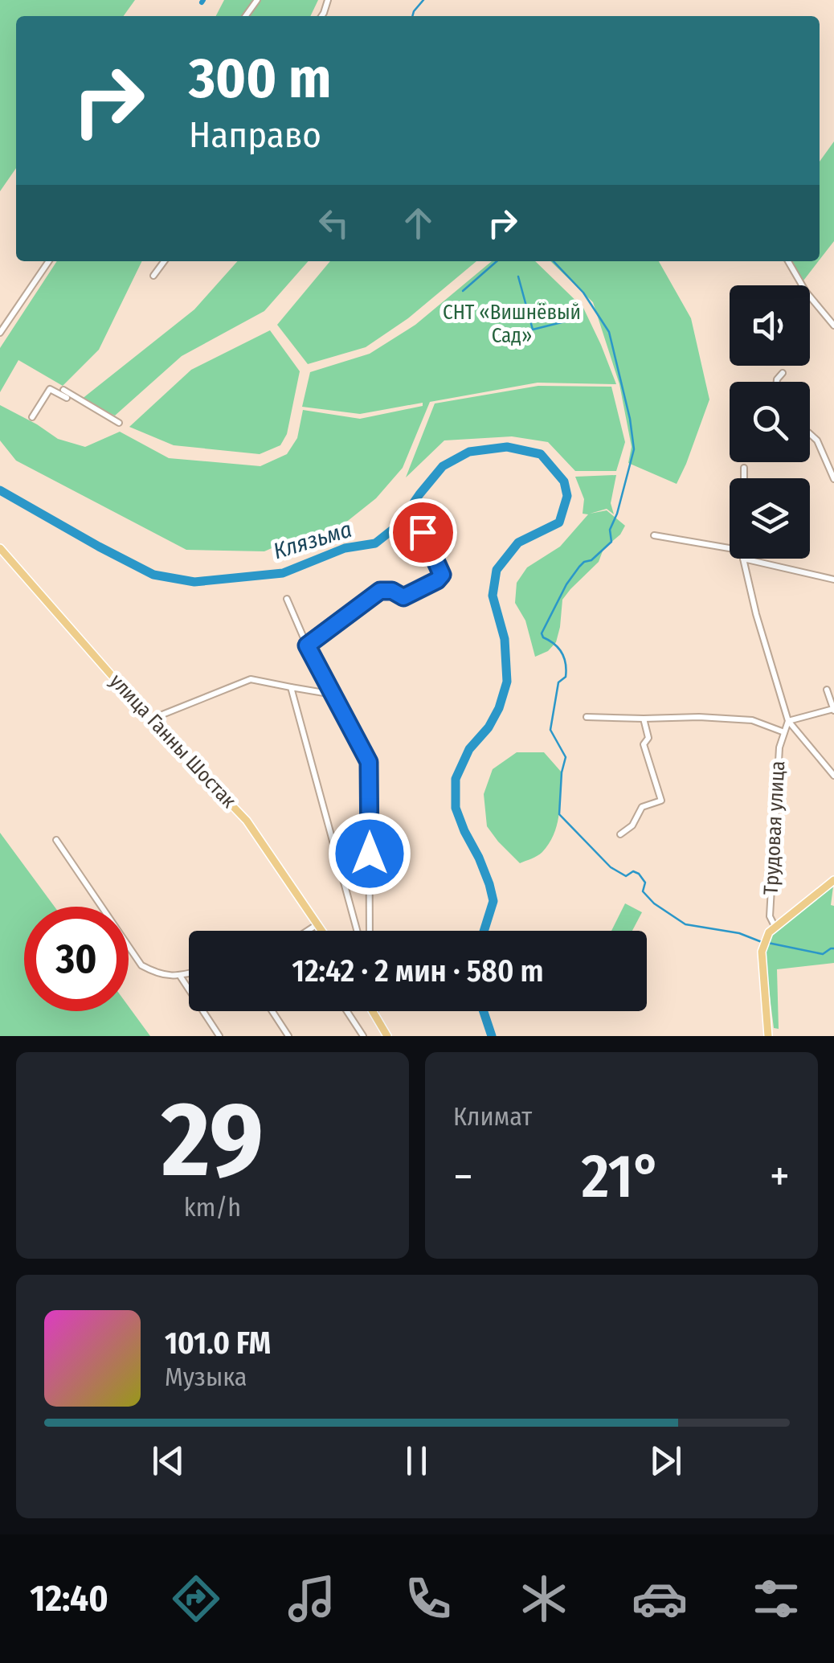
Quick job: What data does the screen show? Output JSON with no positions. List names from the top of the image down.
{
  "streets": {
    "main road": ["улица Ганны Шостак"],
    "street": ["Трудовая улица"]
  },
  "water": ["Клязьма"],
  "parks": ["СНТ «Вишнёвый Сад»"],
  "page": {
    "turn": ["300 m", "Направо"],
    "limit": "30",
    "trip": "12:42 · 2 мин · 580 m",
    "tile": [
      ["29", "km/h"],
      "Климат"
    ],
    "heat": ["−", "21°", "+"],
    "song": ["101.0 FM", "Музыка"],
    "tabs": "12:40"
  }
}
